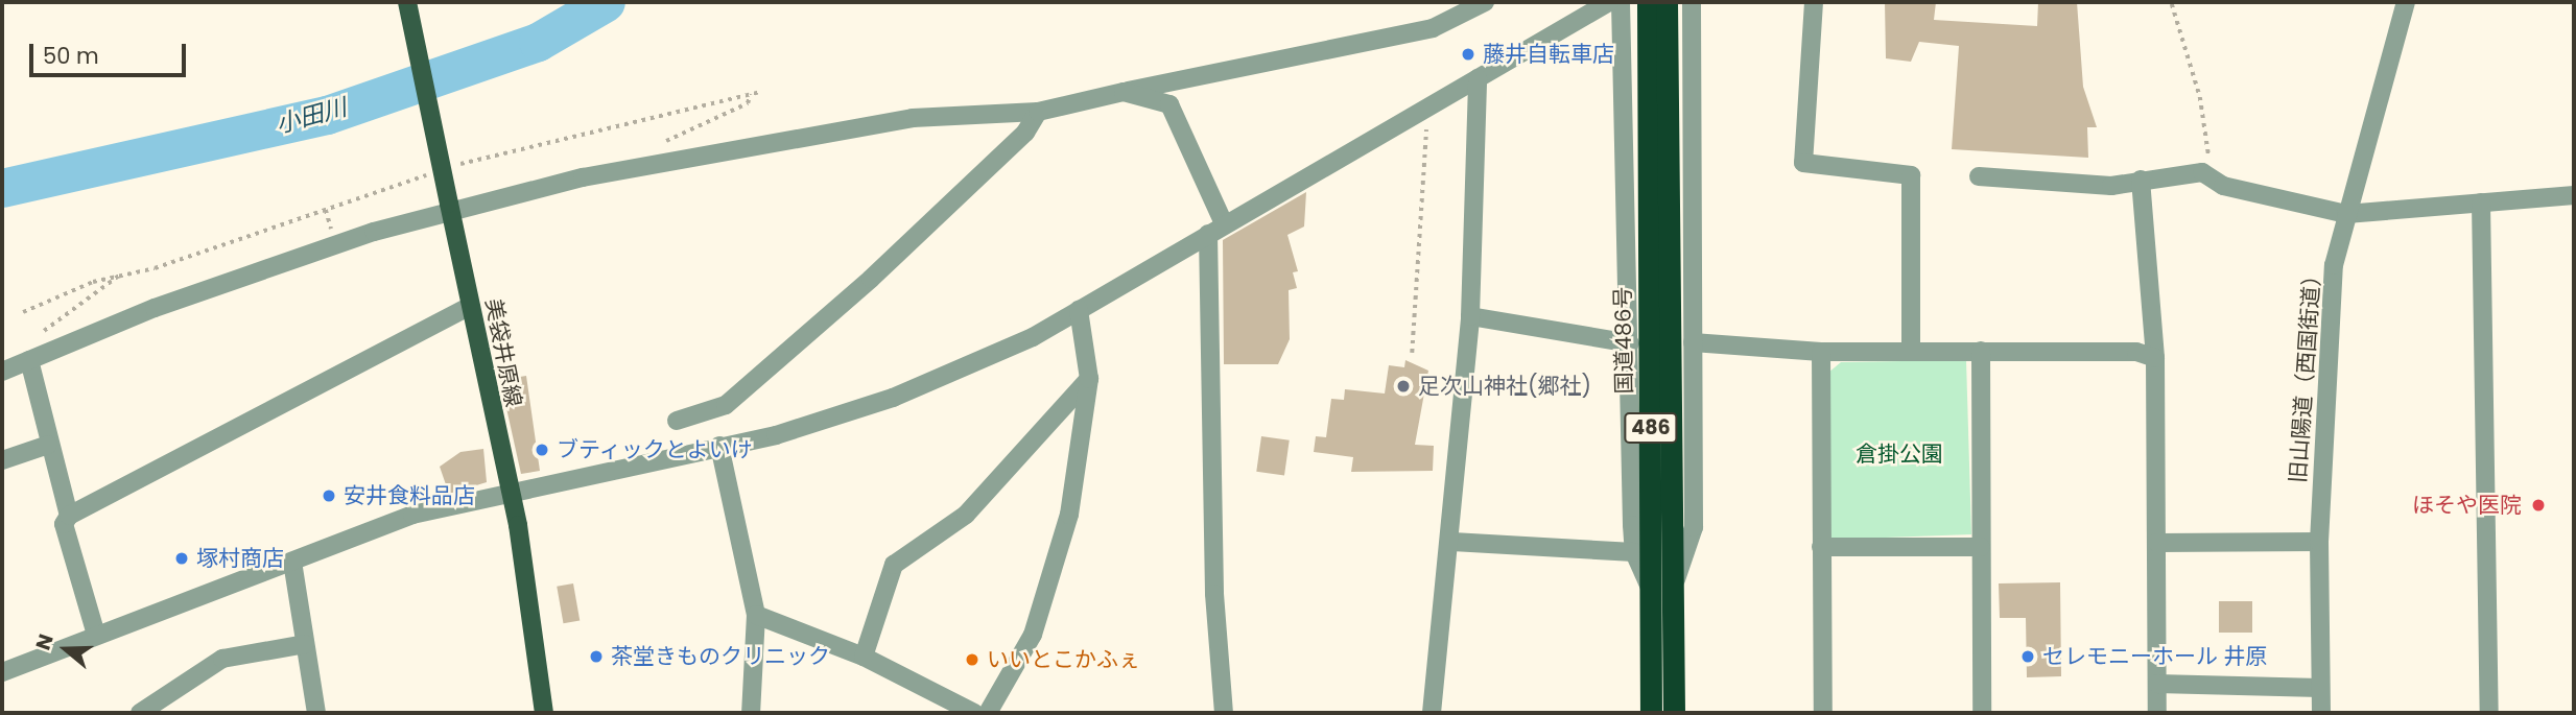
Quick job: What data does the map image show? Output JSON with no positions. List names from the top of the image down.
{
  "streets": {
    "highway": ["国道486号", "486"],
    "main road": ["美袋井原線"],
    "street": ["旧山陽道（西国街道）"]
  },
  "crossings": [
    ["国道486号", "486"]
  ],
  "water": ["小田川"],
  "parks": ["倉掛公園"],
  "places": [
    "藤井自転車店",
    "足次山神社(郷社)",
    "ブティックとよいけ",
    "安井食料品店",
    "ほそや医院",
    "塚村商店",
    "茶堂きものクリニック",
    "セレモニーホール 井原",
    "いいとこかふぇ"
  ],
  "scale_bar": "50 m",
  "north": "left"
}
